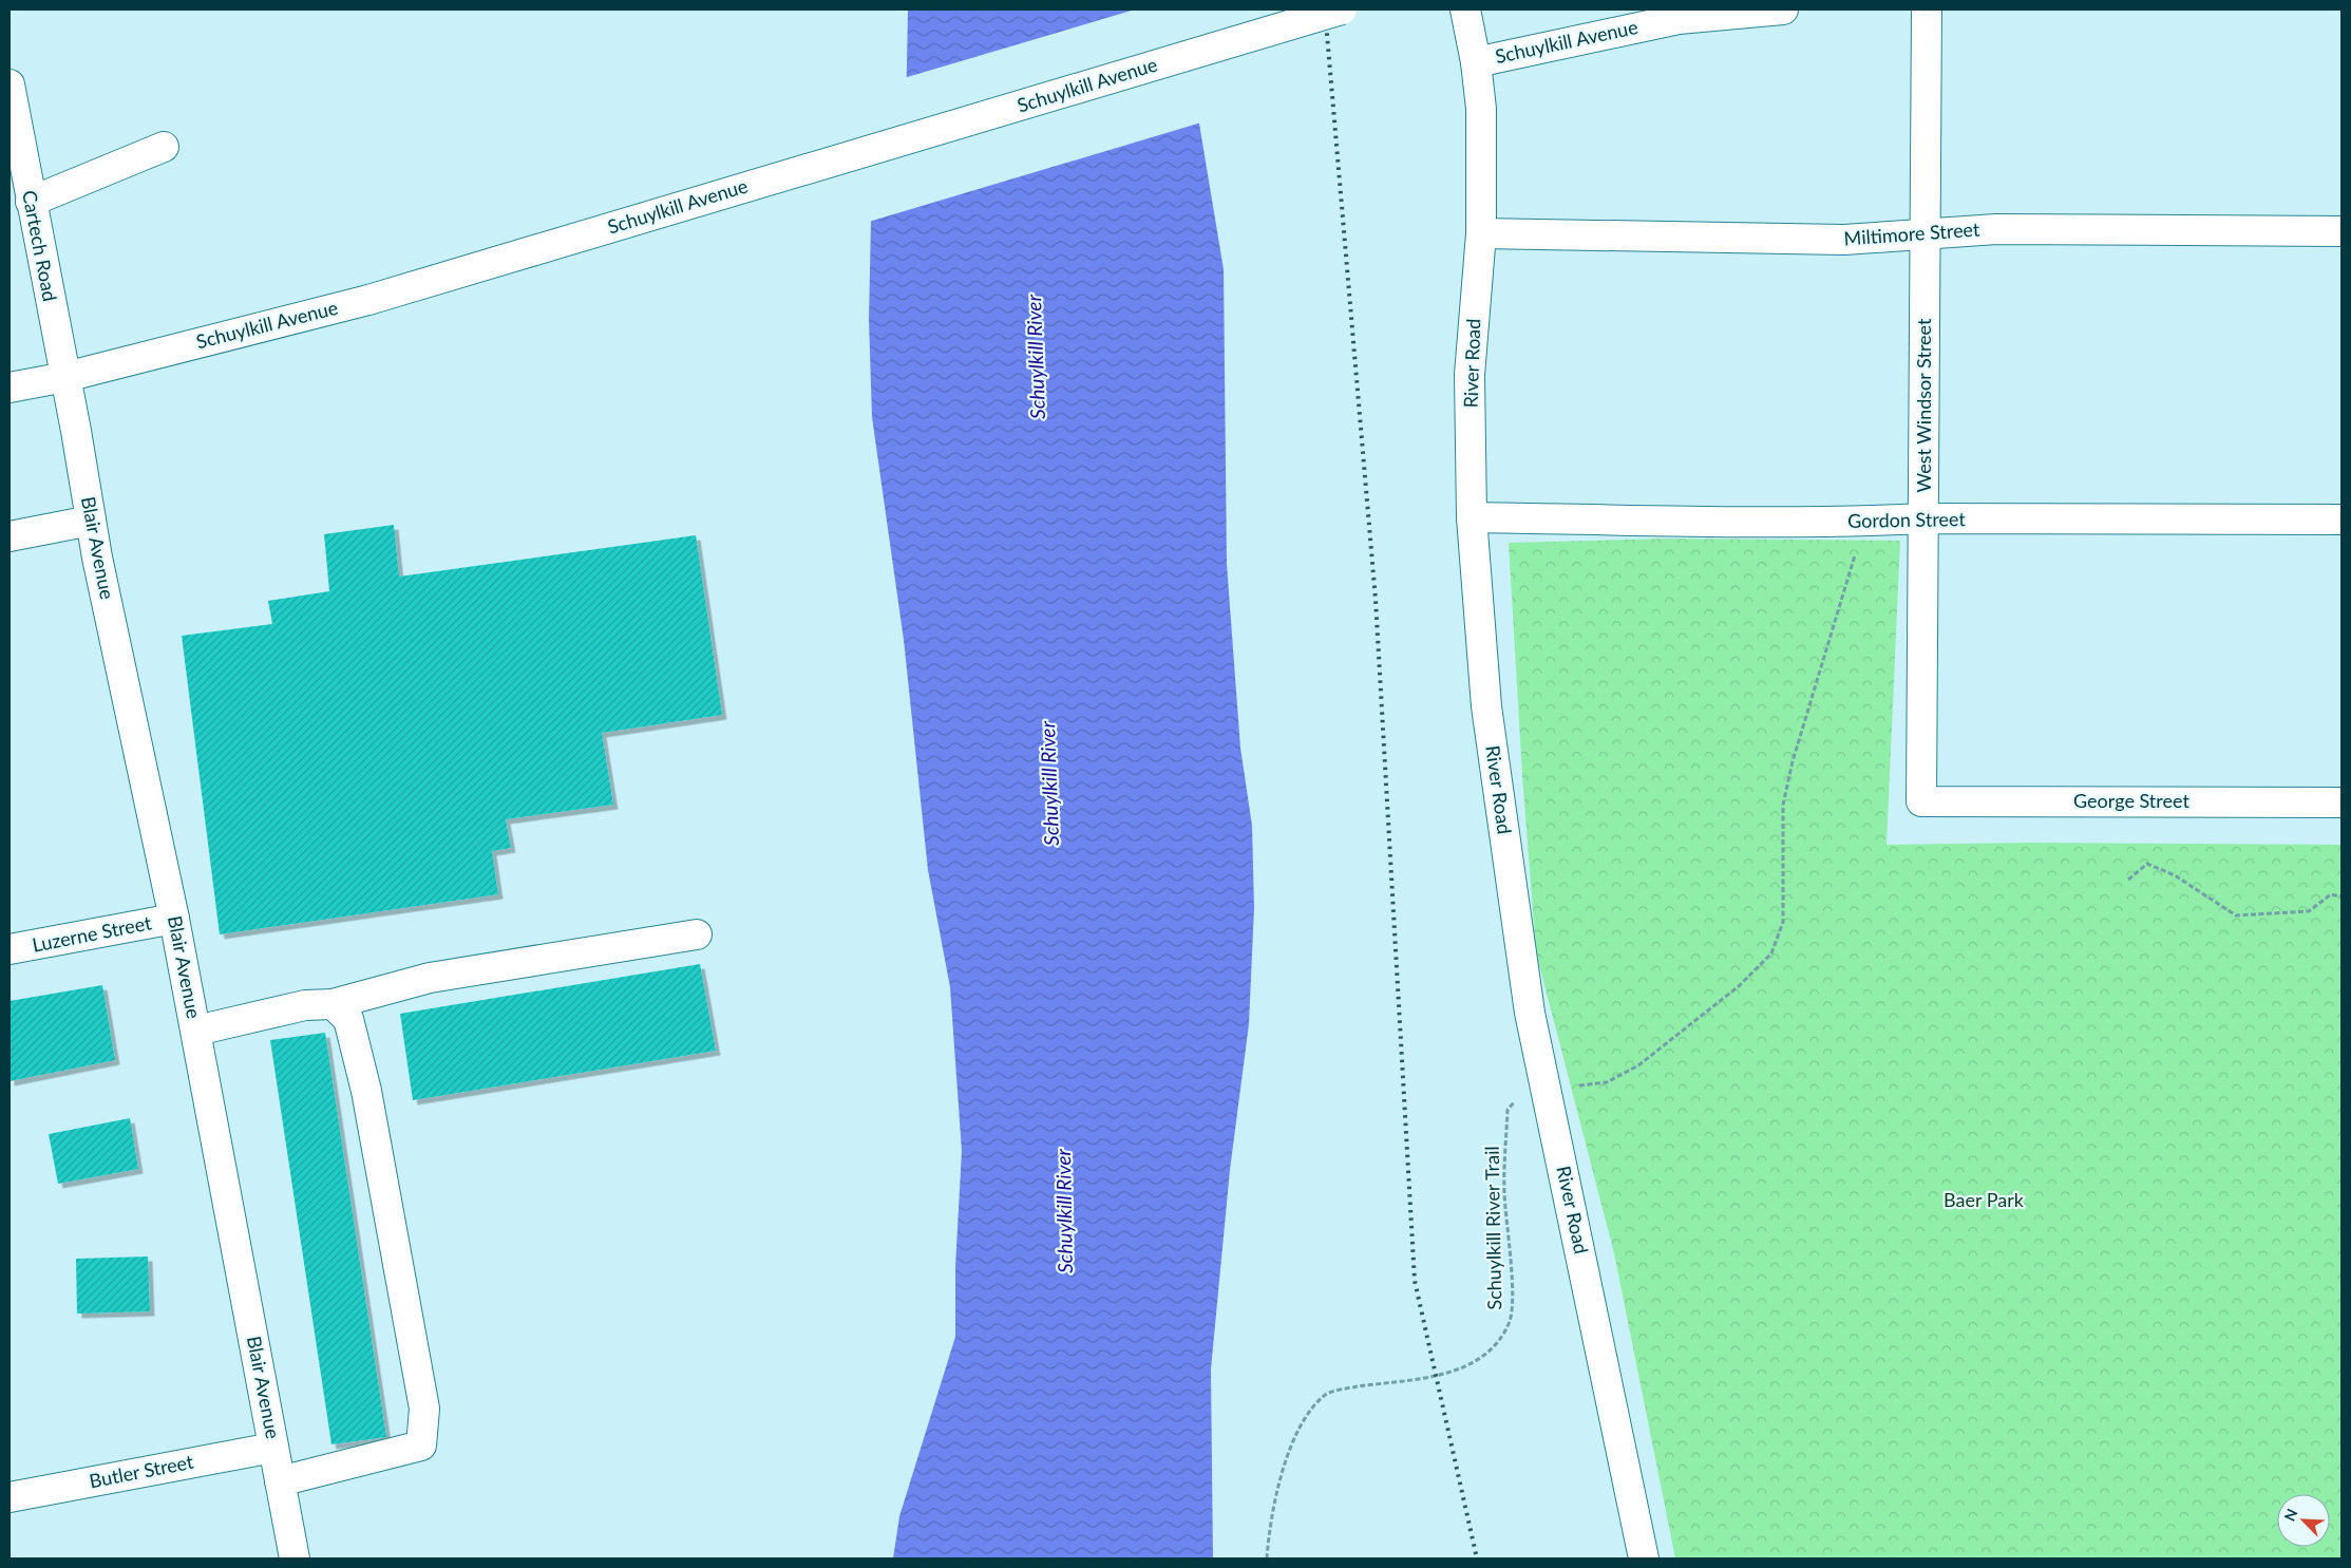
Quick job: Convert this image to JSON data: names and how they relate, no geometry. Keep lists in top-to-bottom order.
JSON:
{
  "streets": {
    "street": [
      "Schuylkill Avenue",
      "Miltimore Street",
      "Cartech Road",
      "River Road",
      "West Windsor Street",
      "Gordon Street",
      "Blair Avenue",
      "George Street",
      "Luzerne Street",
      "Butler Street"
    ],
    "path": ["Schuylkill River Trail"]
  },
  "crossings": [
    ["Schuylkill Avenue", "Cartech Road"],
    ["Schuylkill Avenue", "River Road"],
    ["Schuylkill Avenue", "Blair Avenue"],
    ["Miltimore Street", "River Road"],
    ["Miltimore Street", "West Windsor Street"],
    ["Cartech Road", "Blair Avenue"],
    ["River Road", "Gordon Street"],
    ["River Road", "Schuylkill River Trail"],
    ["West Windsor Street", "Gordon Street"],
    ["West Windsor Street", "George Street"],
    ["Gordon Street", "Schuylkill River Trail"],
    ["Blair Avenue", "Luzerne Street"],
    ["Blair Avenue", "Butler Street"]
  ],
  "water": ["Schuylkill River"],
  "parks": ["Baer Park"],
  "north": "top left"
}
